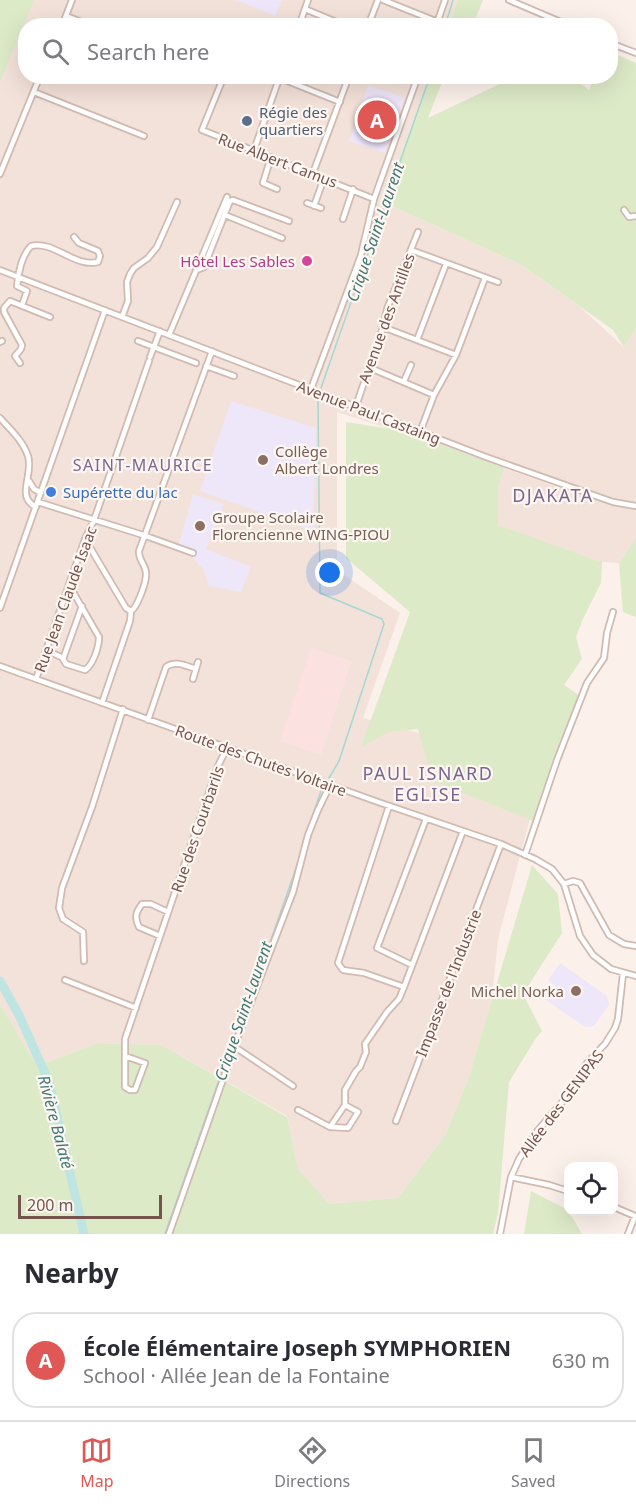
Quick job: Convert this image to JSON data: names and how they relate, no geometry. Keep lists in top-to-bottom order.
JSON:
{
  "streets": {
    "street": [
      "Rue Albert Camus",
      "Avenue des Antilles",
      "Avenue Paul Castaing",
      "Rue Jean Claude Isaac",
      "Route des Chutes Voltaire",
      "Rue des Courbarils",
      "Impasse de l'Industrie",
      "Allée des GENIPAS"
    ]
  },
  "crossings": [
    ["Avenue des Antilles", "Avenue Paul Castaing"],
    ["Avenue Paul Castaing", "Rue Jean Claude Isaac"],
    ["Rue Jean Claude Isaac", "Route des Chutes Voltaire"],
    ["Route des Chutes Voltaire", "Rue des Courbarils"],
    ["Route des Chutes Voltaire", "Impasse de l'Industrie"]
  ],
  "districts": ["SAINT-MAURICE", "DJAKATA", "PAUL ISNARD EGLISE"],
  "water": ["Crique Saint-Laurent", "Rivière Balaté"],
  "places": [
    "Régie des quartiers",
    "Hôtel Les Sables",
    "Collège Albert Londres",
    "Supérette du lac",
    "Groupe Scolaire Florencienne WING-PIOU",
    "Michel Norka"
  ],
  "scale_bar": "200 m",
  "page": {
    "search": "Search here",
    "pins": "A",
    "scale": "200 m",
    "heading": "Nearby",
    "list": [
      {
        "mark": "A",
        "name": "École Élémentaire Joseph SYMPHORIEN",
        "note": "School · Allée Jean de la Fontaine",
        "value": "630 m"
      }
    ],
    "nav": ["Map", "Directions", "Saved"]
  }
}
